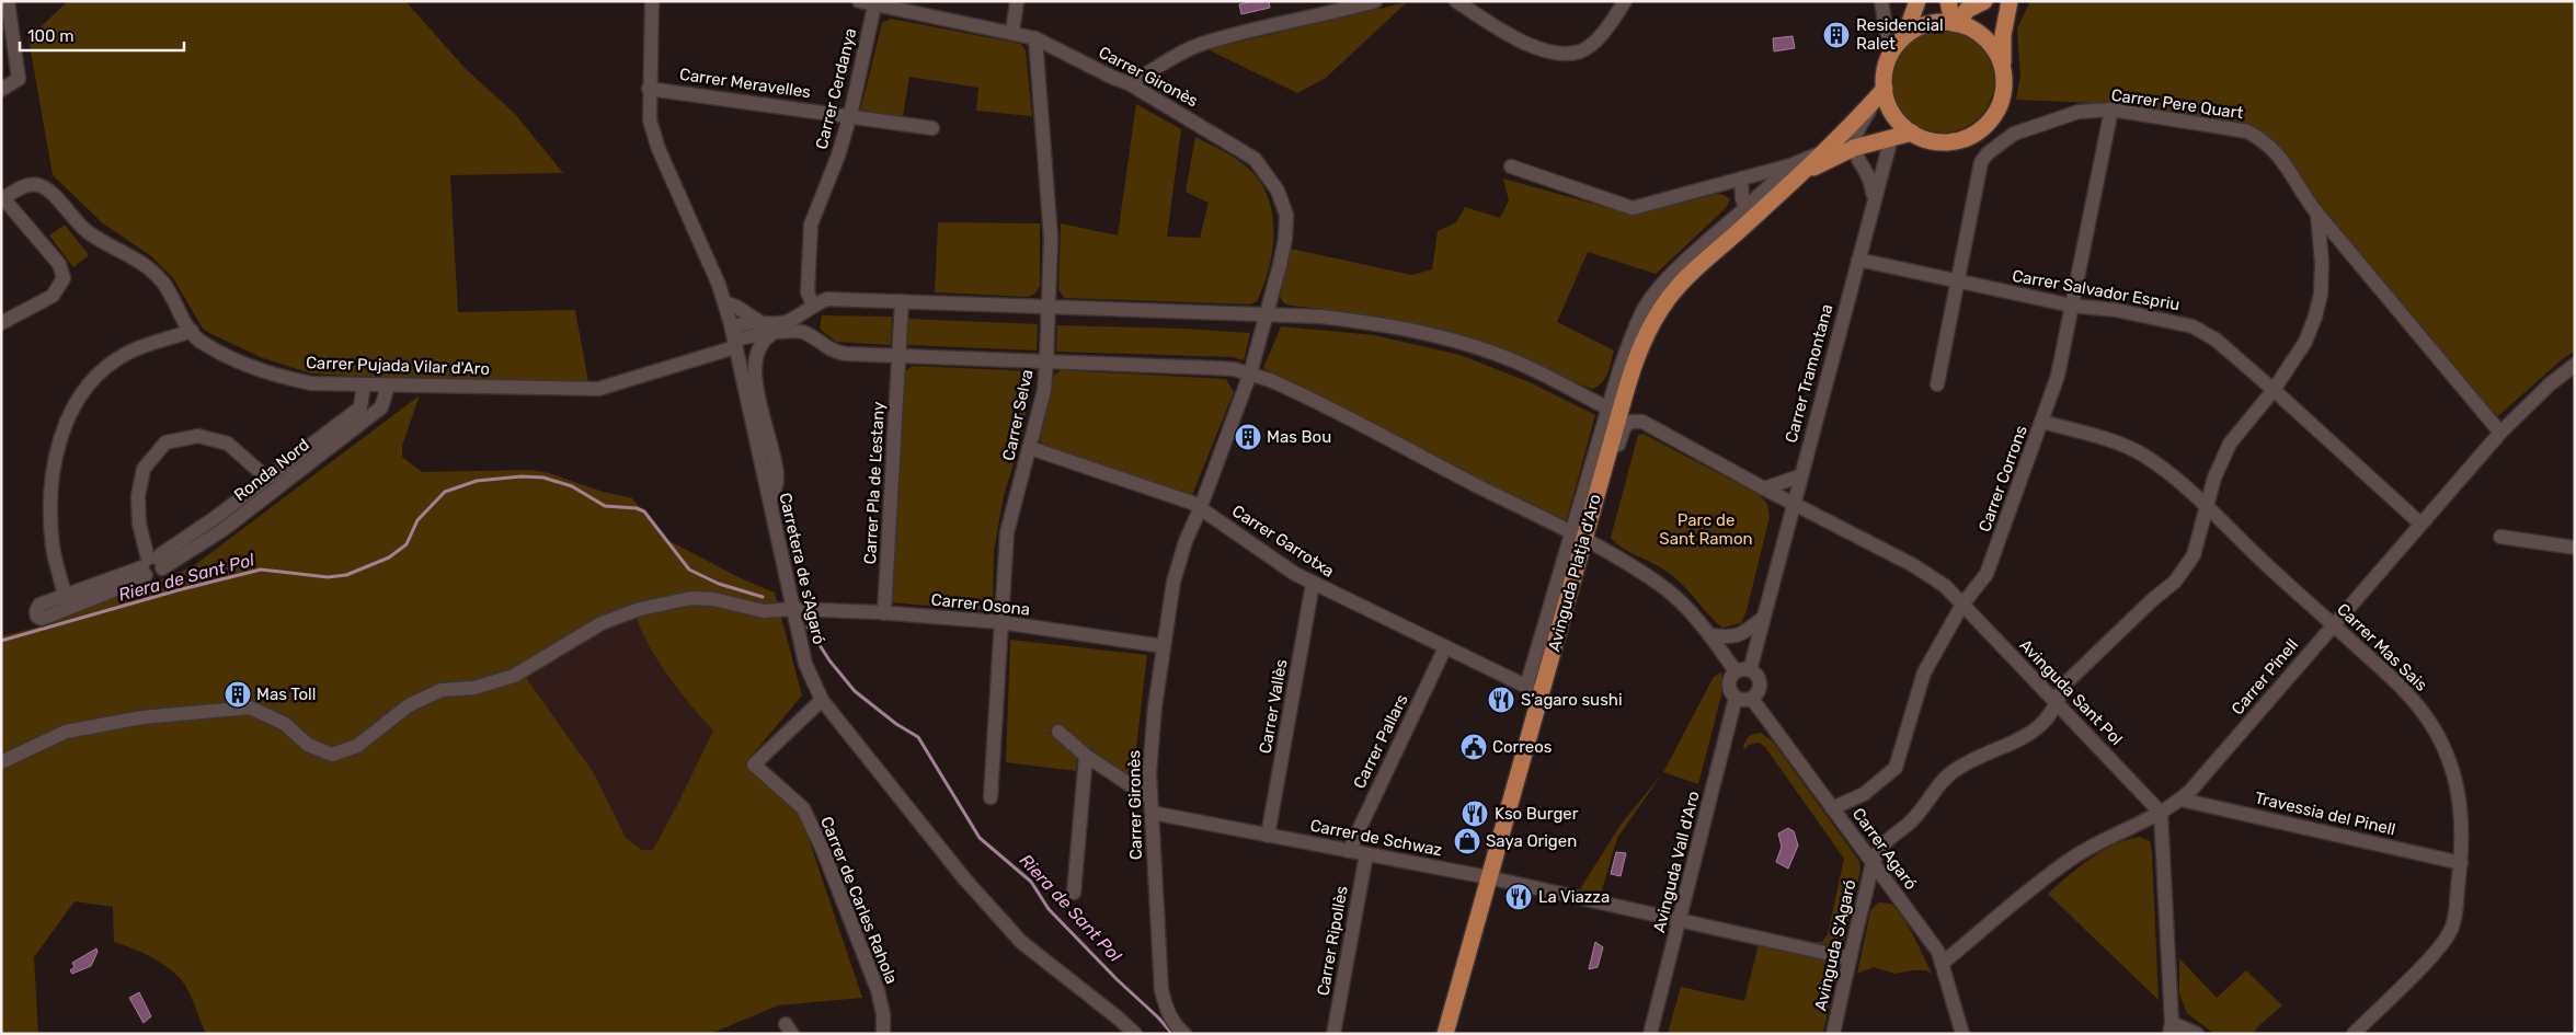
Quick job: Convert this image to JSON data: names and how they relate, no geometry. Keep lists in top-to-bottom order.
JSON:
{
  "streets": {
    "main road": ["Avinguda Platja d'Aro"],
    "street": [
      "Carrer Gironès",
      "Carrer Meravelles",
      "Carrer Cerdanya",
      "Carrer Pere Quart",
      "Carrer Salvador Espriu",
      "Carrer Pujada Vilar d'Aro",
      "Carrer Tramontana",
      "Carrer Selva",
      "Ronda Nord",
      "Carrer Corrons",
      "Carrer Pla de Ľestany",
      "Carrer Garrotxa",
      "Carretera de s'Agaró",
      "Carrer Osona",
      "Carrer Mas Sais",
      "Carrer Pinell",
      "Avinguda Sant Pol",
      "Carrer Vallès",
      "Carrer Pallars",
      "Travessia del Pinell",
      "Carrer de Schwaz",
      "Carrer Agaró",
      "Avinguda Vall d'Aro",
      "Carrer de Carles Rahola",
      "Carrer Ripollès",
      "Avinguda S'Agaró"
    ]
  },
  "crossings": [
    ["Carrer Gironès", "Carrer Cerdanya"],
    ["Carrer Gironès", "Carrer Selva"],
    ["Carrer Gironès", "Carrer Garrotxa"],
    ["Carrer Gironès", "Carrer Osona"],
    ["Carrer Gironès", "Carrer de Schwaz"],
    ["Carrer Meravelles", "Carrer Cerdanya"],
    ["Carrer Meravelles", "Carretera de s'Agaró"],
    ["Carrer Pere Quart", "Carrer Salvador Espriu"],
    ["Carrer Pere Quart", "Carrer Corrons"],
    ["Carrer Pere Quart", "Carrer Pinell"],
    ["Carrer Pere Quart", "Avinguda S'Agaró"],
    ["Carrer Salvador Espriu", "Carrer Tramontana"],
    ["Carrer Salvador Espriu", "Carrer Corrons"],
    ["Carrer Salvador Espriu", "Carrer Pinell"],
    ["Carrer Salvador Espriu", "Avinguda S'Agaró"],
    ["Carrer Pujada Vilar d'Aro", "Ronda Nord"],
    ["Carrer Pujada Vilar d'Aro", "Carretera de s'Agaró"],
    ["Carrer Tramontana", "Avinguda Sant Pol"],
    ["Carrer Tramontana", "Carrer Agaró"],
    ["Carrer Tramontana", "Avinguda Vall d'Aro"],
    ["Carrer Selva", "Carrer Garrotxa"],
    ["Carrer Selva", "Carrer Osona"],
    ["Carrer Corrons", "Carrer Mas Sais"],
    ["Carrer Corrons", "Avinguda Sant Pol"],
    ["Carrer Corrons", "Carrer Agaró"],
    ["Carrer Pla de Ľestany", "Carrer Osona"],
    ["Carrer Garrotxa", "Avinguda Platja d'Aro"],
    ["Carrer Garrotxa", "Carrer Vallès"],
    ["Carrer Garrotxa", "Carrer Pallars"],
    ["Carretera de s'Agaró", "Carrer Osona"],
    ["Carretera de s'Agaró", "Carrer de Carles Rahola"],
    ["Avinguda Platja d'Aro", "Avinguda Sant Pol"],
    ["Avinguda Platja d'Aro", "Carrer de Schwaz"],
    ["Carrer Mas Sais", "Carrer Pinell"],
    ["Carrer Mas Sais", "Travessia del Pinell"],
    ["Carrer Mas Sais", "Avinguda S'Agaró"],
    ["Carrer Pinell", "Avinguda Sant Pol"],
    ["Carrer Pinell", "Travessia del Pinell"],
    ["Carrer Pinell", "Carrer Agaró"],
    ["Avinguda Sant Pol", "Avinguda S'Agaró"],
    ["Carrer Vallès", "Carrer de Schwaz"],
    ["Carrer Pallars", "Carrer de Schwaz"],
    ["Carrer de Schwaz", "Avinguda Vall d'Aro"],
    ["Carrer de Schwaz", "Carrer Ripollès"],
    ["Carrer de Schwaz", "Avinguda S'Agaró"],
    ["Carrer Agaró", "Avinguda Vall d'Aro"],
    ["Carrer Agaró", "Avinguda S'Agaró"]
  ],
  "water": ["Riera de Sant Pol"],
  "parks": ["Parc de Sant Ramon"],
  "places": {
    "building": ["Residencial Ralet", "Mas Bou", "Mas Toll"],
    "restaurant": ["S’agaro sushi", "Kso Burger", "La Viazza"],
    "public building": ["Correos"],
    "shop": ["Saya Origen"]
  },
  "scale_bar": "100 m"
}
